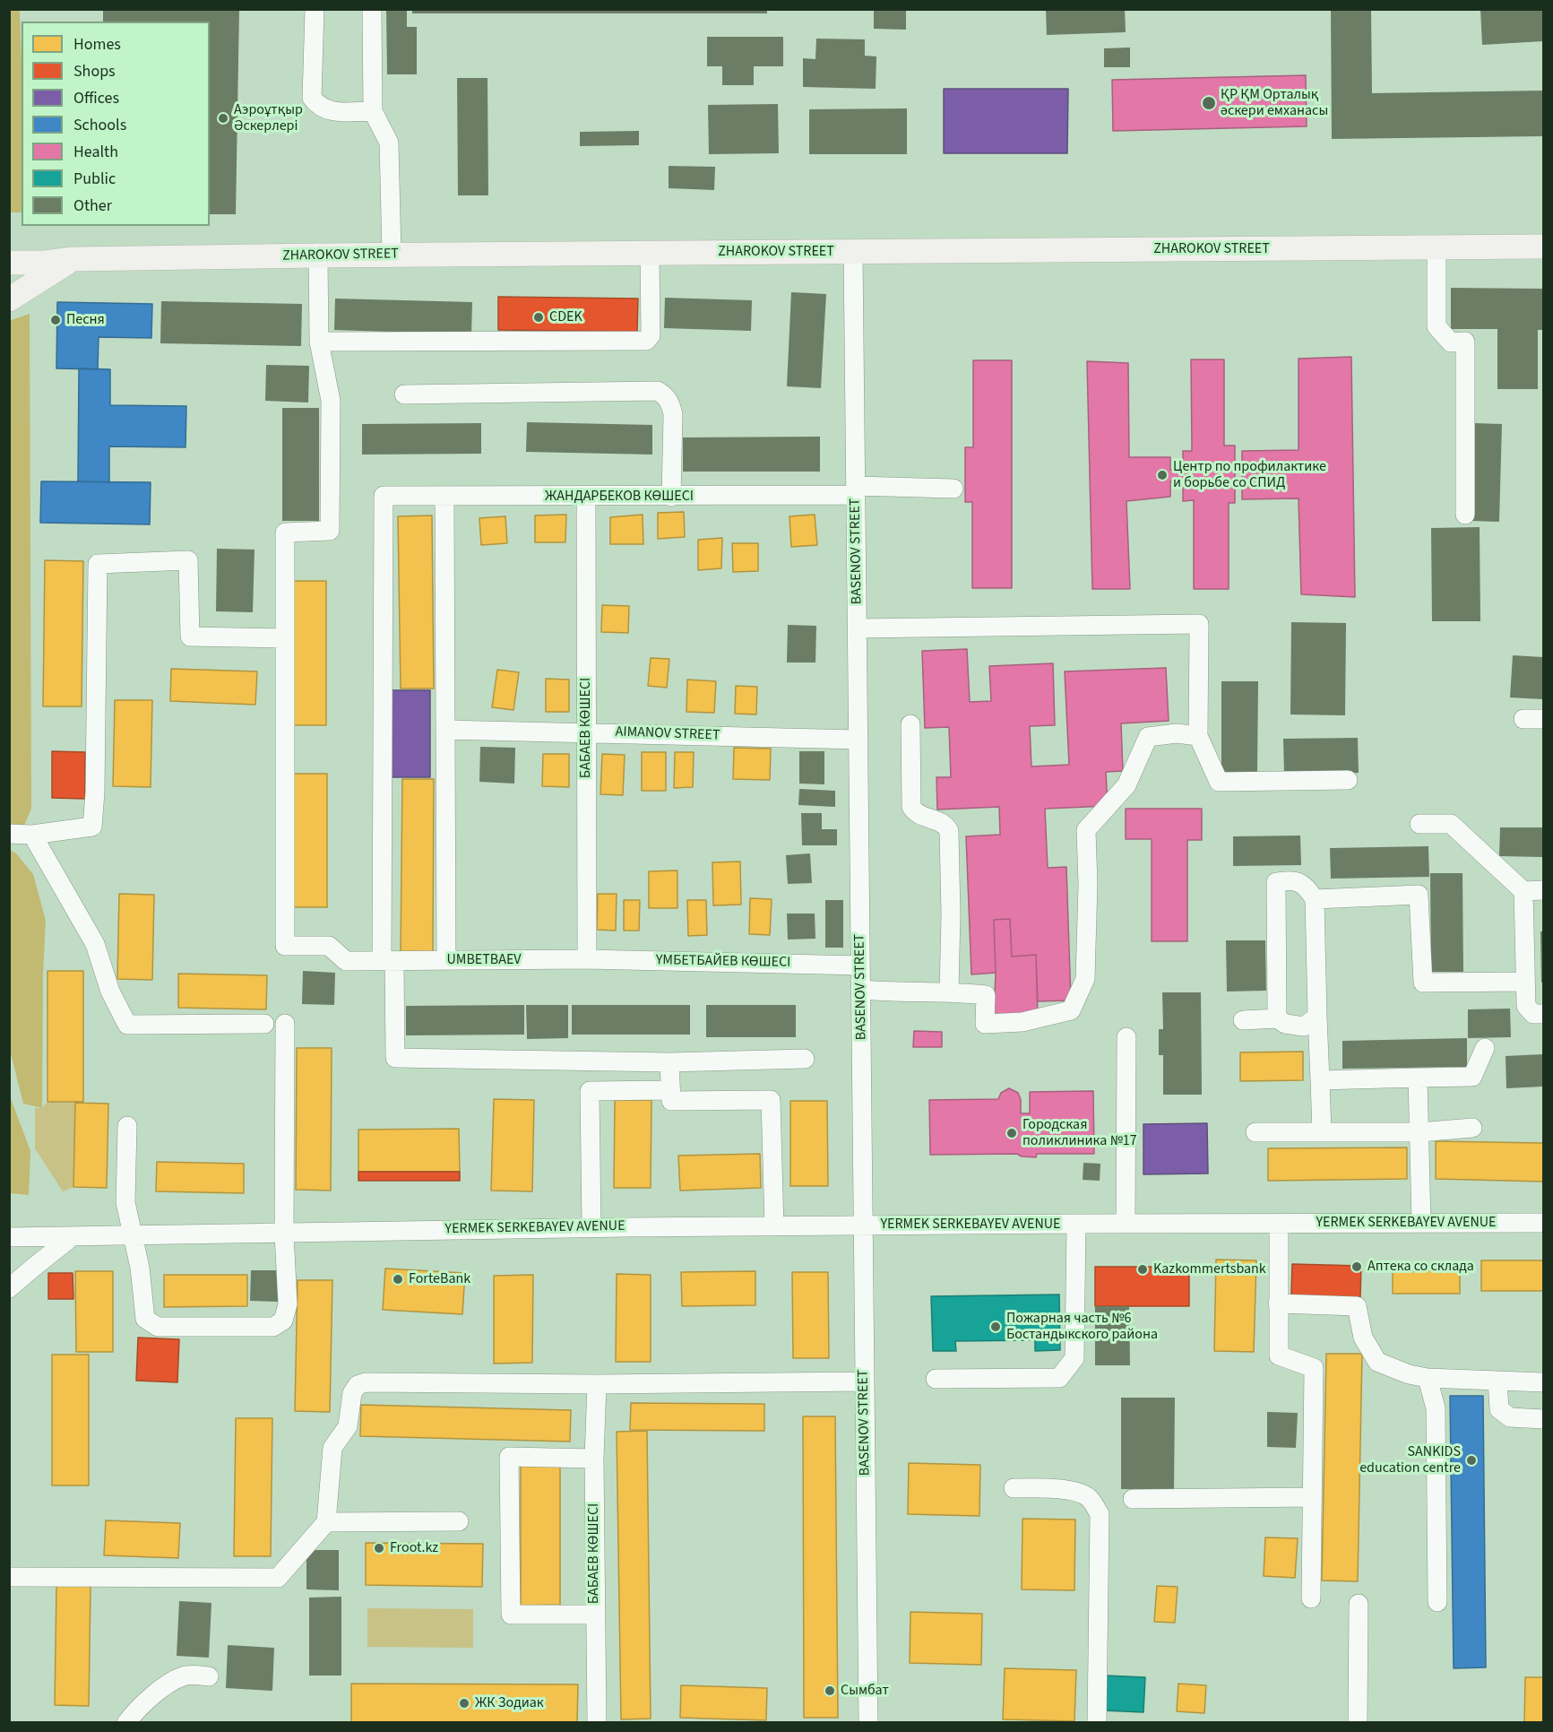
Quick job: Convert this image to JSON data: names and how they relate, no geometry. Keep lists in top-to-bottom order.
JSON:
{
  "streets": {
    "main road": ["ZHAROKOV STREET"],
    "street": [
      "ЖАНДАРБЕКОВ КӨШЕСІ",
      "BASENOV STREET",
      "БАБАЕВ КӨШЕСІ",
      "AIMANOV STREET",
      "UMBETBAEV",
      "ҮМБЕТБАЙЕВ КӨШЕСІ",
      "YERMEK SERKEBAYEV AVENUE"
    ]
  },
  "crossings": [
    ["ZHAROKOV STREET", "BASENOV STREET"],
    ["ЖАНДАРБЕКОВ КӨШЕСІ", "BASENOV STREET"],
    ["ЖАНДАРБЕКОВ КӨШЕСІ", "БАБАЕВ КӨШЕСІ"],
    ["ЖАНДАРБЕКОВ КӨШЕСІ", "UMBETBAEV"],
    ["BASENOV STREET", "AIMANOV STREET"],
    ["BASENOV STREET", "ҮМБЕТБАЙЕВ КӨШЕСІ"],
    ["BASENOV STREET", "YERMEK SERKEBAYEV AVENUE"],
    ["БАБАЕВ КӨШЕСІ", "AIMANOV STREET"],
    ["БАБАЕВ КӨШЕСІ", "UMBETBAEV"],
    ["БАБАЕВ КӨШЕСІ", "ҮМБЕТБАЙЕВ КӨШЕСІ"],
    ["UMBETBAEV", "ҮМБЕТБАЙЕВ КӨШЕСІ"]
  ],
  "places": [
    "ҚР ҚМ Орталық әскери емханасы",
    "Аэроұтқыр Әскерлері",
    "CDEK",
    "Песня",
    "Центр по профилактике и борьбе со СПИД",
    "Городская поликлиника №17",
    "Аптека со склада",
    "Kazkommertsbank",
    "ForteBank",
    "Пожарная часть №6 Бостандыкского района",
    "SANKIDS education centre",
    "Froot.kz",
    "Сымбат",
    "ЖК Зодиак"
  ],
  "legend": [
    "Homes",
    "Shops",
    "Offices",
    "Schools",
    "Health",
    "Public",
    "Other"
  ]
}
